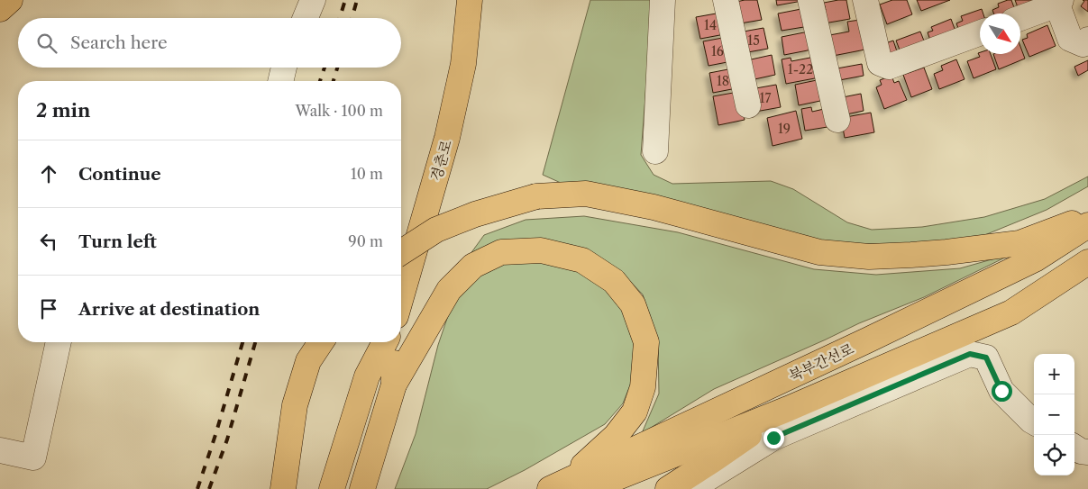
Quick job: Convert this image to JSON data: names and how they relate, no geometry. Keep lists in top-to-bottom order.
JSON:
{
  "streets": {
    "main road": ["경춘로", "북부간선로"]
  },
  "house_numbers": [
    "14",
    "15",
    "16",
    "1-22",
    "18",
    "17",
    "19"
  ],
  "north": "bottom right",
  "page": {
    "search": "Search here",
    "heading": ["2 min", "Walk · 100 m"],
    "list": [
      ["Continue", "10 m"],
      ["Turn left", "90 m"],
      "Arrive at destination"
    ],
    "map_buttons": ["+", "−"]
  }
}
